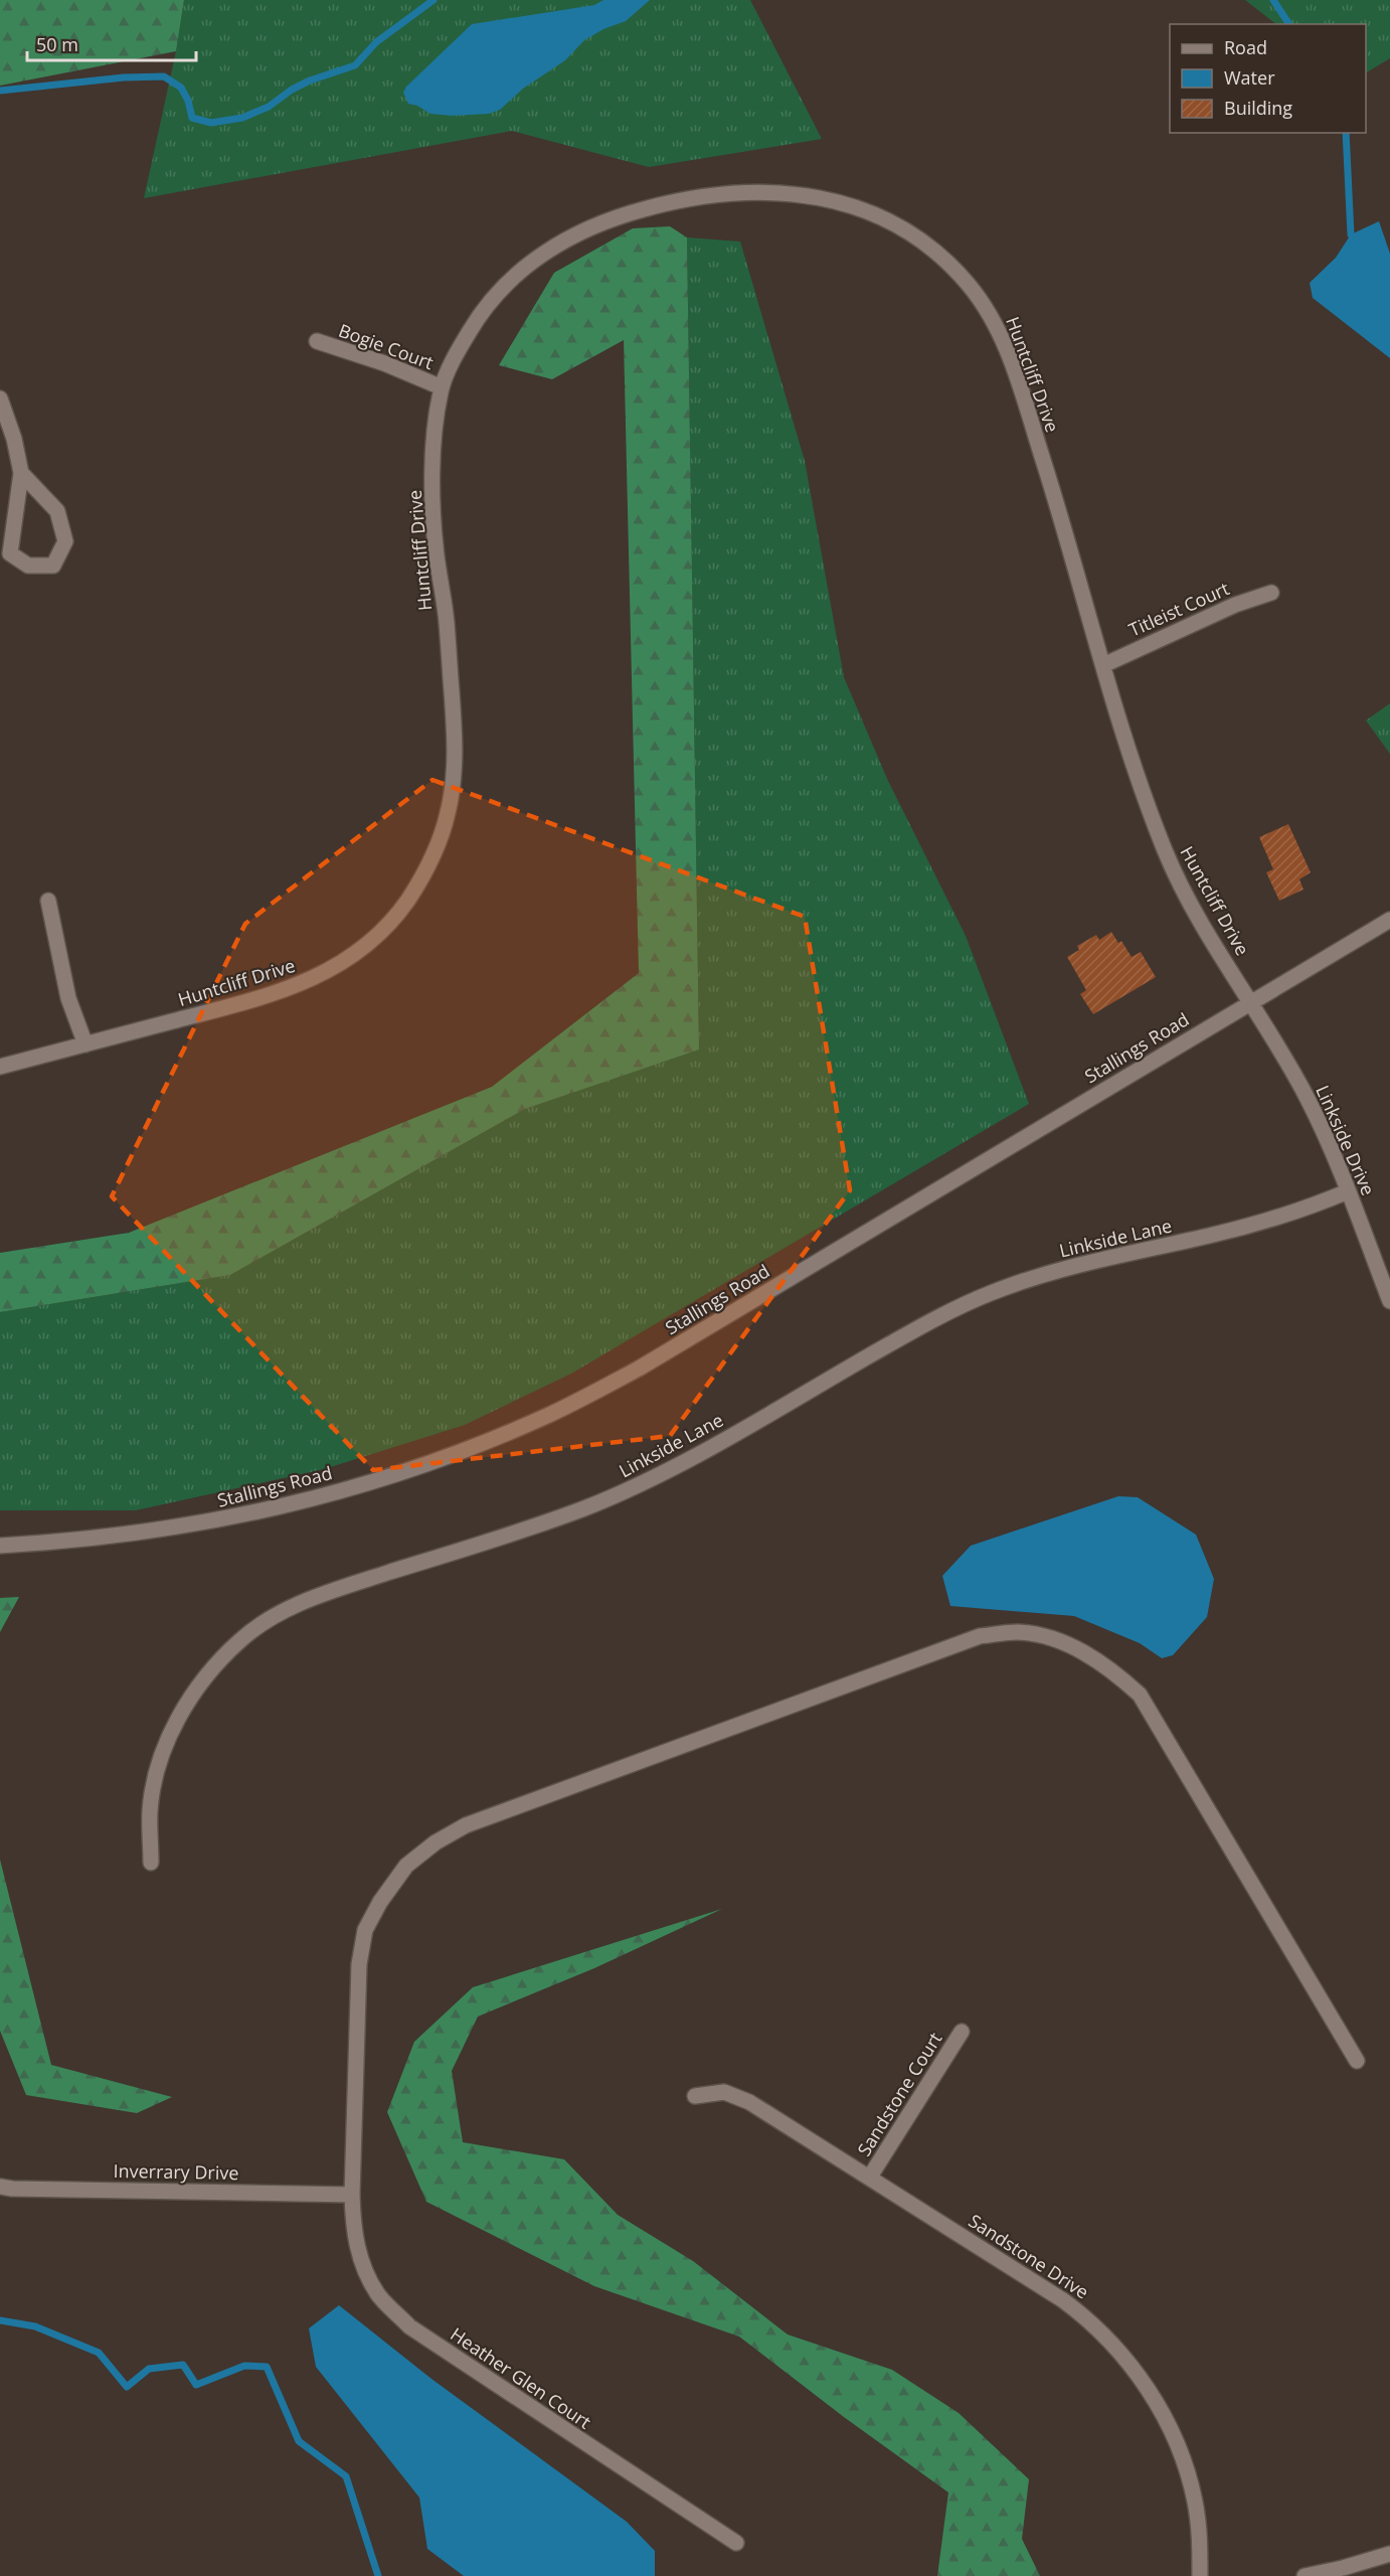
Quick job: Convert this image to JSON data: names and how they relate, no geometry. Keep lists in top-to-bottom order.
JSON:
{
  "streets": {
    "street": [
      "Bogie Court",
      "Huntcliff Drive",
      "Titleist Court",
      "Stallings Road",
      "Linkside Drive",
      "Linkside Lane",
      "Sandstone Court",
      "Inverrary Drive",
      "Sandstone Drive",
      "Heather Glen Court"
    ]
  },
  "crossings": [
    ["Bogie Court", "Huntcliff Drive"],
    ["Huntcliff Drive", "Titleist Court"],
    ["Huntcliff Drive", "Stallings Road"],
    ["Huntcliff Drive", "Linkside Drive"],
    ["Stallings Road", "Linkside Drive"],
    ["Linkside Drive", "Linkside Lane"],
    ["Sandstone Court", "Sandstone Drive"],
    ["Inverrary Drive", "Heather Glen Court"]
  ],
  "legend": ["Road", "Water", "Building"],
  "scale_bar": "50 m"
}
